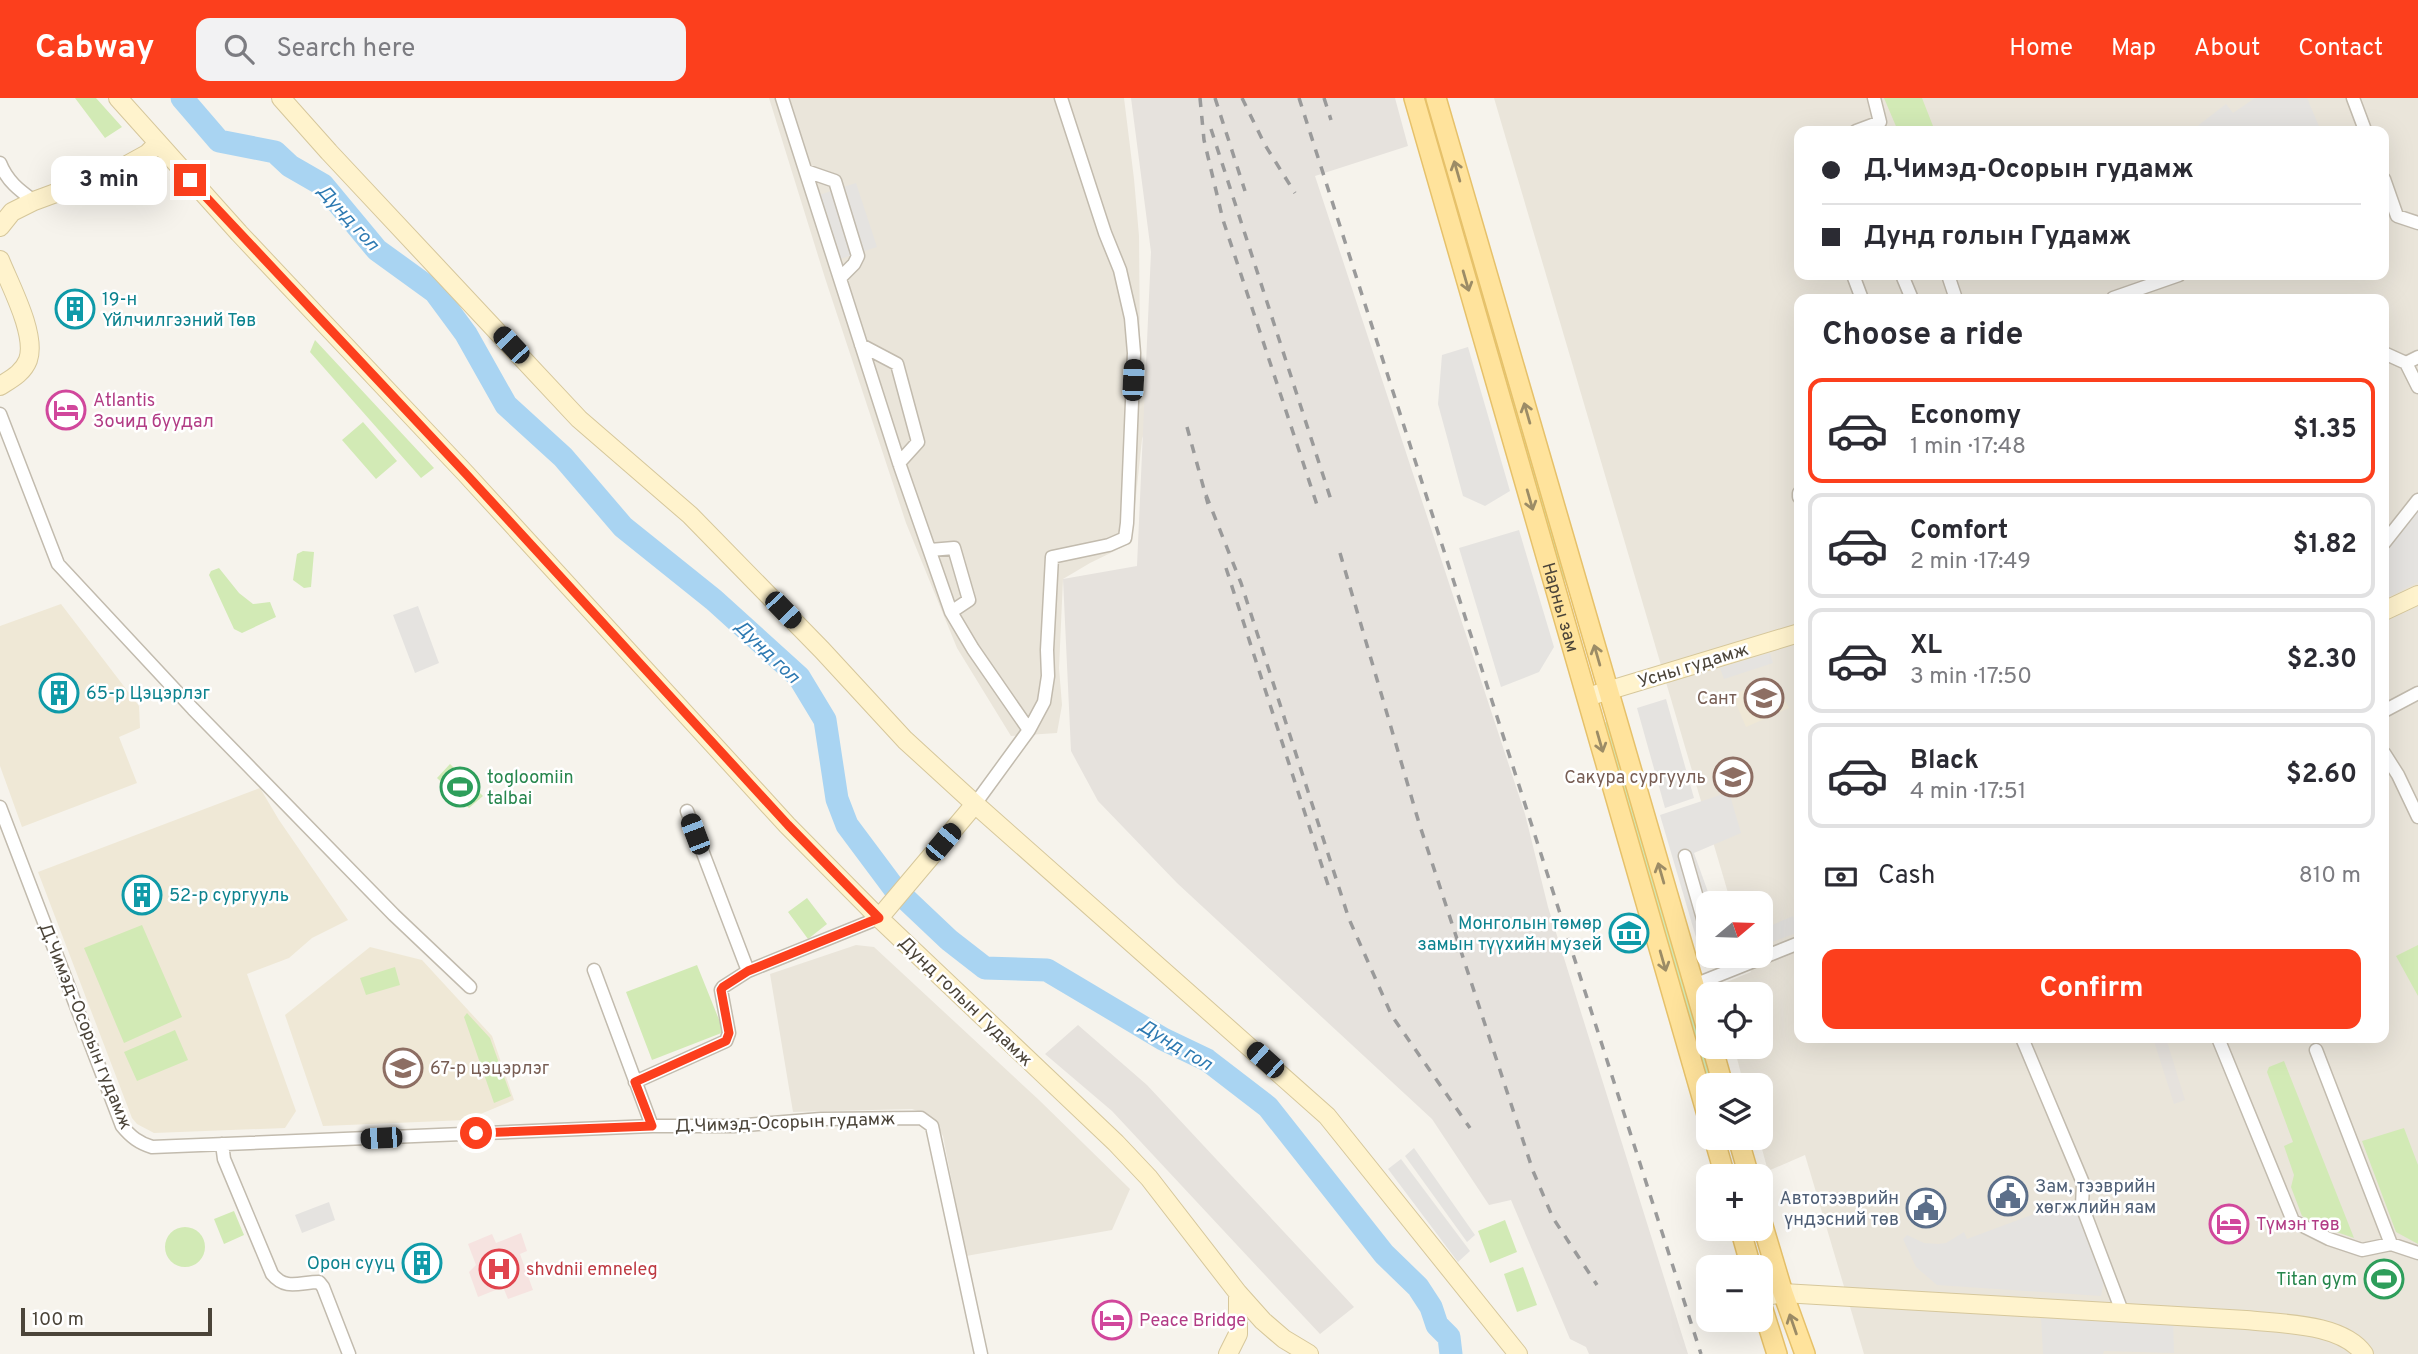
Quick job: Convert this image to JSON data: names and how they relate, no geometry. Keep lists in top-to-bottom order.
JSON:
{
  "streets": {
    "main road": ["Нарны зам"],
    "street": ["Усны гудамж", "Дунд голын Гудамж", "Д.Чимэд-Осорын гудамж"]
  },
  "crossings": [
    ["Нарны зам", "Усны гудамж"]
  ],
  "water": ["Дунд гол"],
  "places": {
    "building": [
      "19-н Үйлчилгээний Төв",
      "65-р Цэцэрлэг",
      "52-р сургууль",
      "Орон сууц"
    ],
    "hotel": ["Atlantis Зочид буудал", "Түмэн төв", "Peace Bridge"],
    "school or university": ["Сант", "Сакура сургууль", "67-р цэцэрлэг"],
    "sports": ["togloomiin talbai", "Titan gym"],
    "museum": ["Монголын төмөр замын түүхийн музей"],
    "public building": ["Зам, тээврийн хөгжлийн яам", "Автотээврийн үндэсний төв"],
    "hospital": ["shvdnii emneleg"]
  },
  "scale_bar": "100 m",
  "north": "right",
  "page": {
    "header": "Cabway",
    "search": "Search here",
    "nav": [
      "Home",
      "Map",
      "About",
      "Contact"
    ],
    "banner": ["Д.Чимэд-Осорын гудамж", "Дунд голын Гудамж"],
    "bubble": "3 min",
    "heading": "Choose a ride",
    "list": [
      {
        "name": "Economy",
        "note": "1 min · 17:48",
        "value": "$1.35"
      },
      {
        "name": "Comfort",
        "note": "2 min · 17:49",
        "value": "$1.82"
      },
      {
        "name": "XL",
        "note": "3 min · 17:50",
        "value": "$2.30"
      },
      {
        "name": "Black",
        "note": "4 min · 17:51",
        "value": "$2.60"
      }
    ],
    "pay": ["Cash", "810 m"],
    "map_buttons": ["+", "−"],
    "buttons": "Confirm",
    "scale": "100 m"
  }
}
